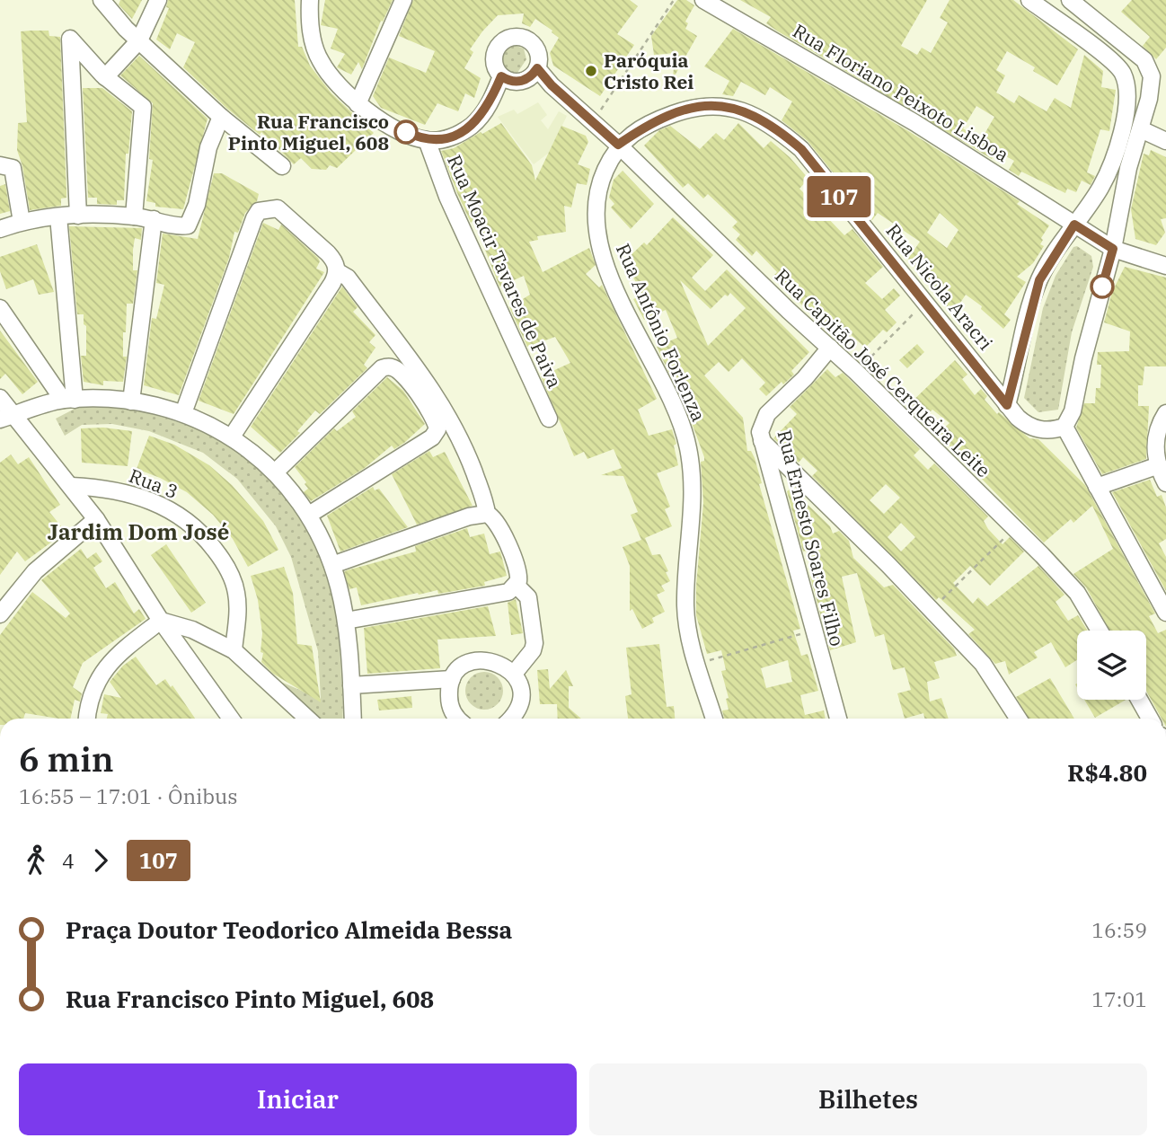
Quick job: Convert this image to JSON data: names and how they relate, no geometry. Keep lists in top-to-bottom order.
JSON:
{
  "streets": {
    "street": [
      "Rua Floriano Peixoto Lisboa",
      "Rua Moacir Tavares de Paiva",
      "Rua Nicola Aracri",
      "Rua Antônio Forlenza",
      "Rua Capitão José Cerqueira Leite",
      "Rua 3",
      "Rua Ernesto Soares Filho"
    ]
  },
  "crossings": [
    ["Rua Nicola Aracri", "Rua Antônio Forlenza"],
    ["Rua Nicola Aracri", "Rua Capitão José Cerqueira Leite"],
    ["Rua Antônio Forlenza", "Rua Capitão José Cerqueira Leite"],
    ["Rua Capitão José Cerqueira Leite", "Rua Ernesto Soares Filho"]
  ],
  "districts": ["Jardim Dom José"],
  "places": ["Paróquia Cristo Rei", "Rua Francisco Pinto Miguel, 608"],
  "lines": ["bus line 107"],
  "page": {
    "on_map": "107",
    "heading": ["6 min", "16:55 – 17:01 · Ônibus", "R$4.80"],
    "legs": ["4", "107"],
    "list": [
      {
        "name": "Praça Doutor Teodorico Almeida Bessa",
        "value": "16:59"
      },
      {
        "name": "Rua Francisco Pinto Miguel, 608",
        "value": "17:01"
      }
    ],
    "buttons": ["Iniciar", "Bilhetes"]
  }
}
